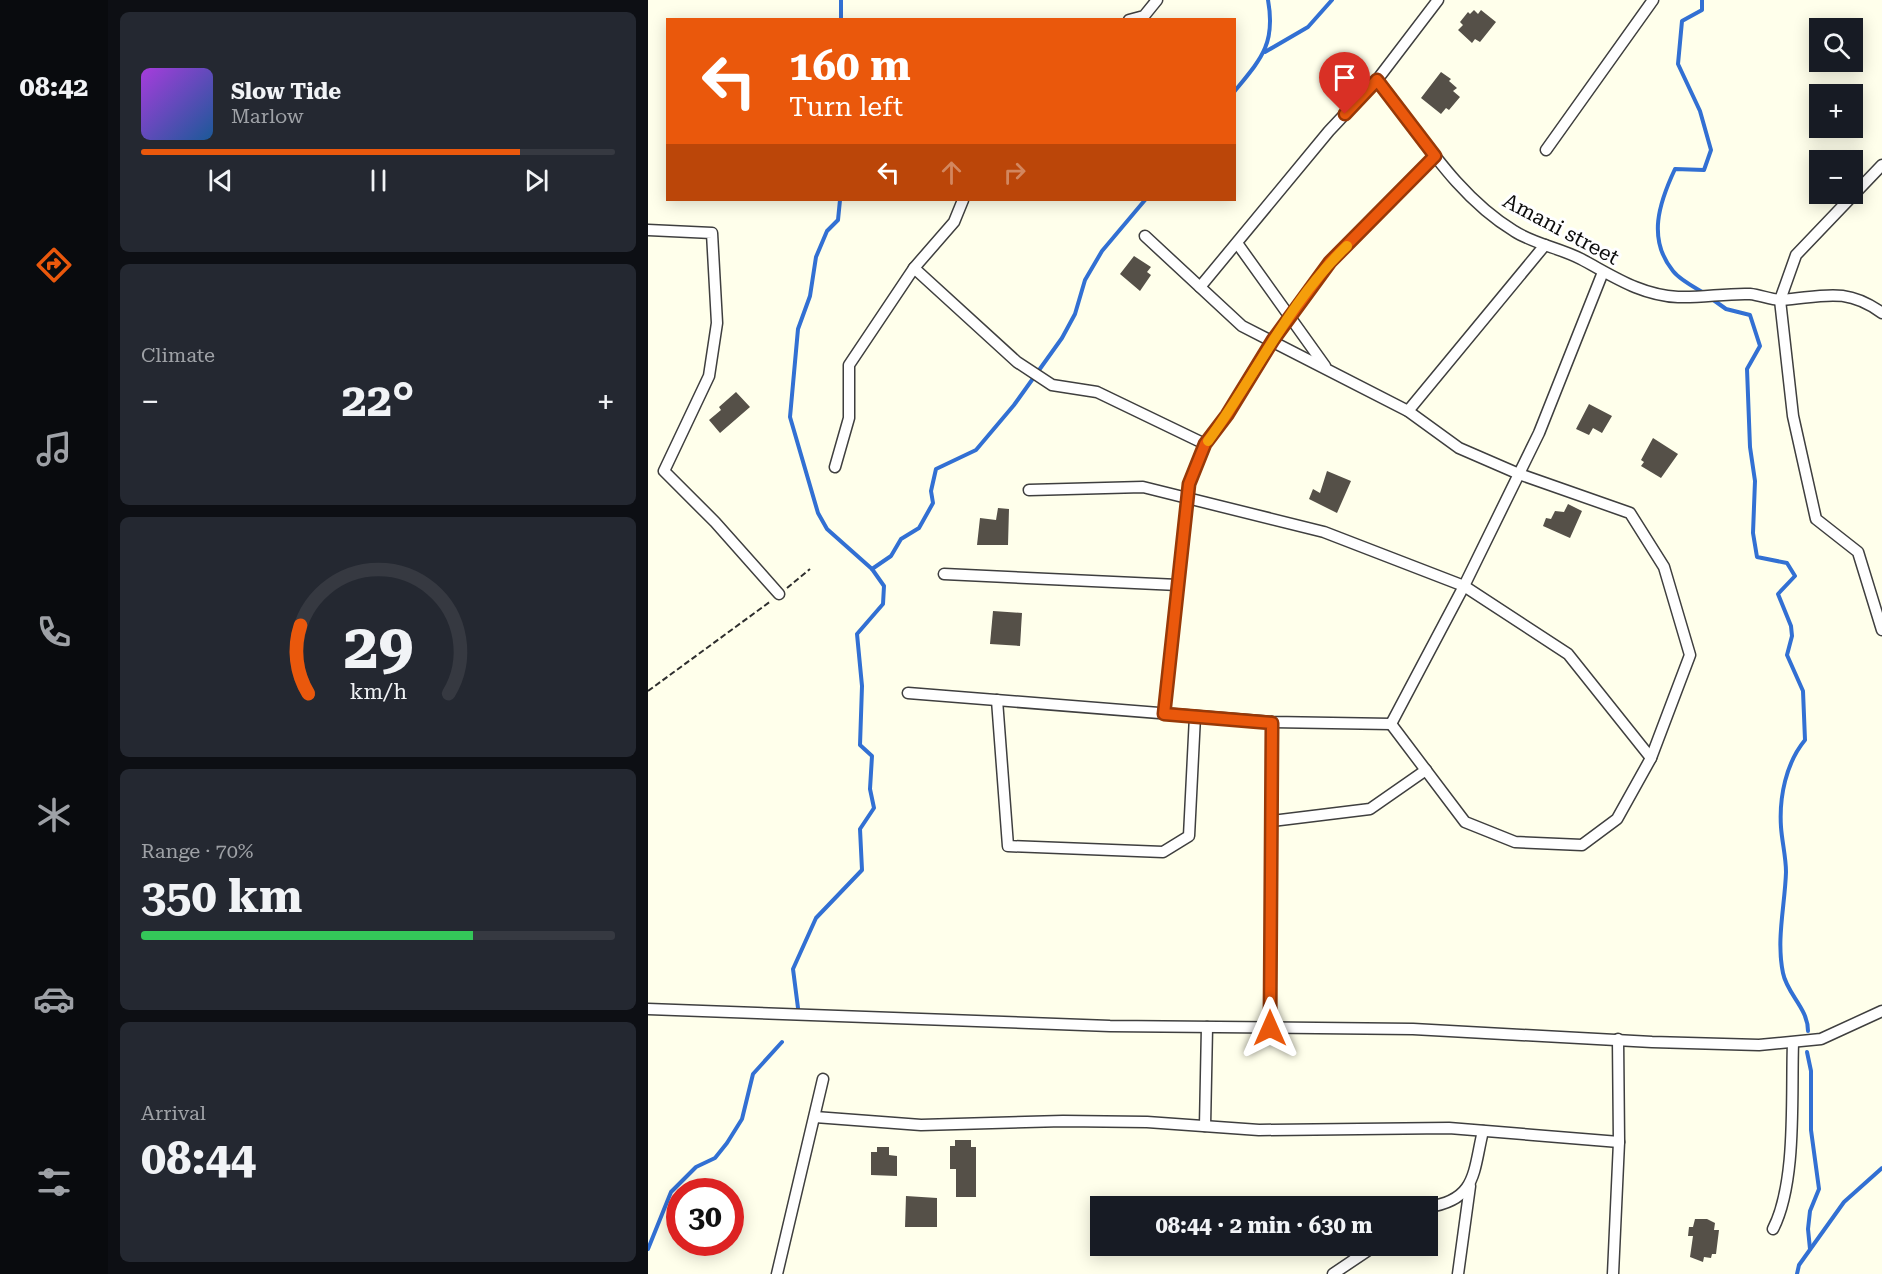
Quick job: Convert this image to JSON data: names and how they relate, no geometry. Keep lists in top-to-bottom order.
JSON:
{
  "streets": {
    "street": ["Amani street"]
  },
  "page": {
    "tabs": "08:42",
    "map_buttons": ["+", "−"],
    "turn": ["160 m", "Turn left"],
    "song": ["Slow Tide", "Marlow"],
    "tile": [
      "Climate",
      ["Range · 70%", "350 km"],
      ["Arrival", "08:44"]
    ],
    "heat": ["−", "22°", "+"],
    "limit": "30",
    "trip": "08:44 · 2 min · 630 m",
    "gauge": ["29", "km/h"]
  }
}
